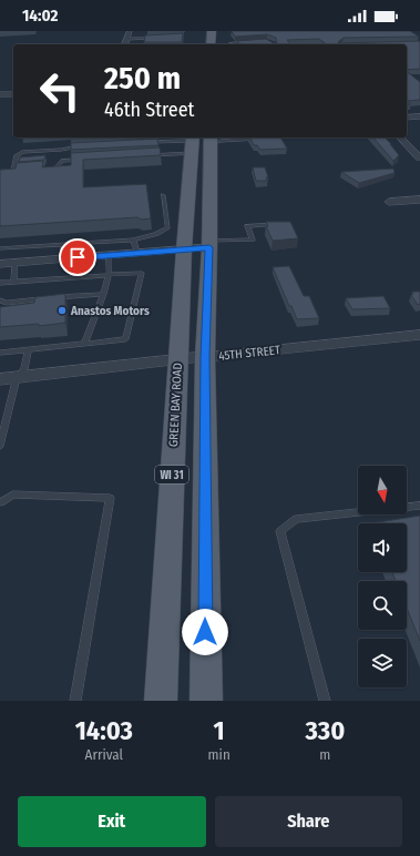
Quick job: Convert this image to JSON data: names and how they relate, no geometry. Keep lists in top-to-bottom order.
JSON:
{
  "streets": {
    "main road": ["GREEN BAY ROAD", "WI 31"],
    "street": ["45TH STREET"]
  },
  "crossings": [
    ["45TH STREET", "GREEN BAY ROAD"],
    ["45TH STREET", "WI 31"]
  ],
  "places": ["Anastos Motors"],
  "north": "bottom",
  "page": {
    "status": "14:02",
    "turn": ["250 m", "46th Street"],
    "eta": [
      "14:03",
      "Arrival",
      "1",
      "min",
      "330",
      "m"
    ],
    "buttons": ["Exit", "Share"]
  }
}
